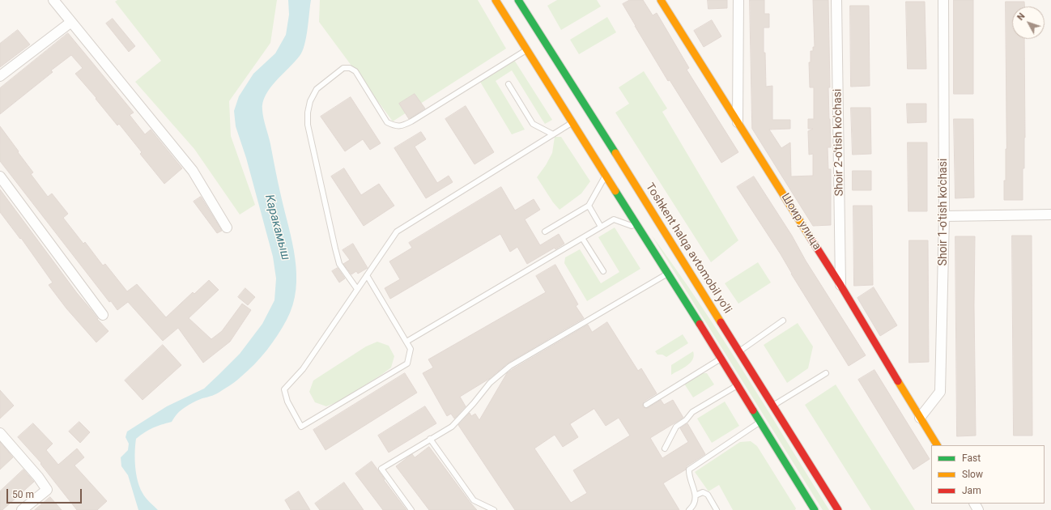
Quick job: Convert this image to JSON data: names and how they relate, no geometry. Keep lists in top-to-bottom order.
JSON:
{
  "streets": {
    "main road": ["Шоир улица", "Toshkent halqa avtomobil yo'li"],
    "street": ["Shoir 2-o'tish ko'chasi", "Shoir 1-o'tish ko'chasi"]
  },
  "crossings": [
    ["Shoir 2-o'tish ko'chasi", "Шоир улица"],
    ["Shoir 1-o'tish ko'chasi", "Шоир улица"]
  ],
  "water": ["Каракамыш"],
  "legend": ["Fast", "Slow", "Jam"],
  "scale_bar": "50 m",
  "north": "top left"
}
